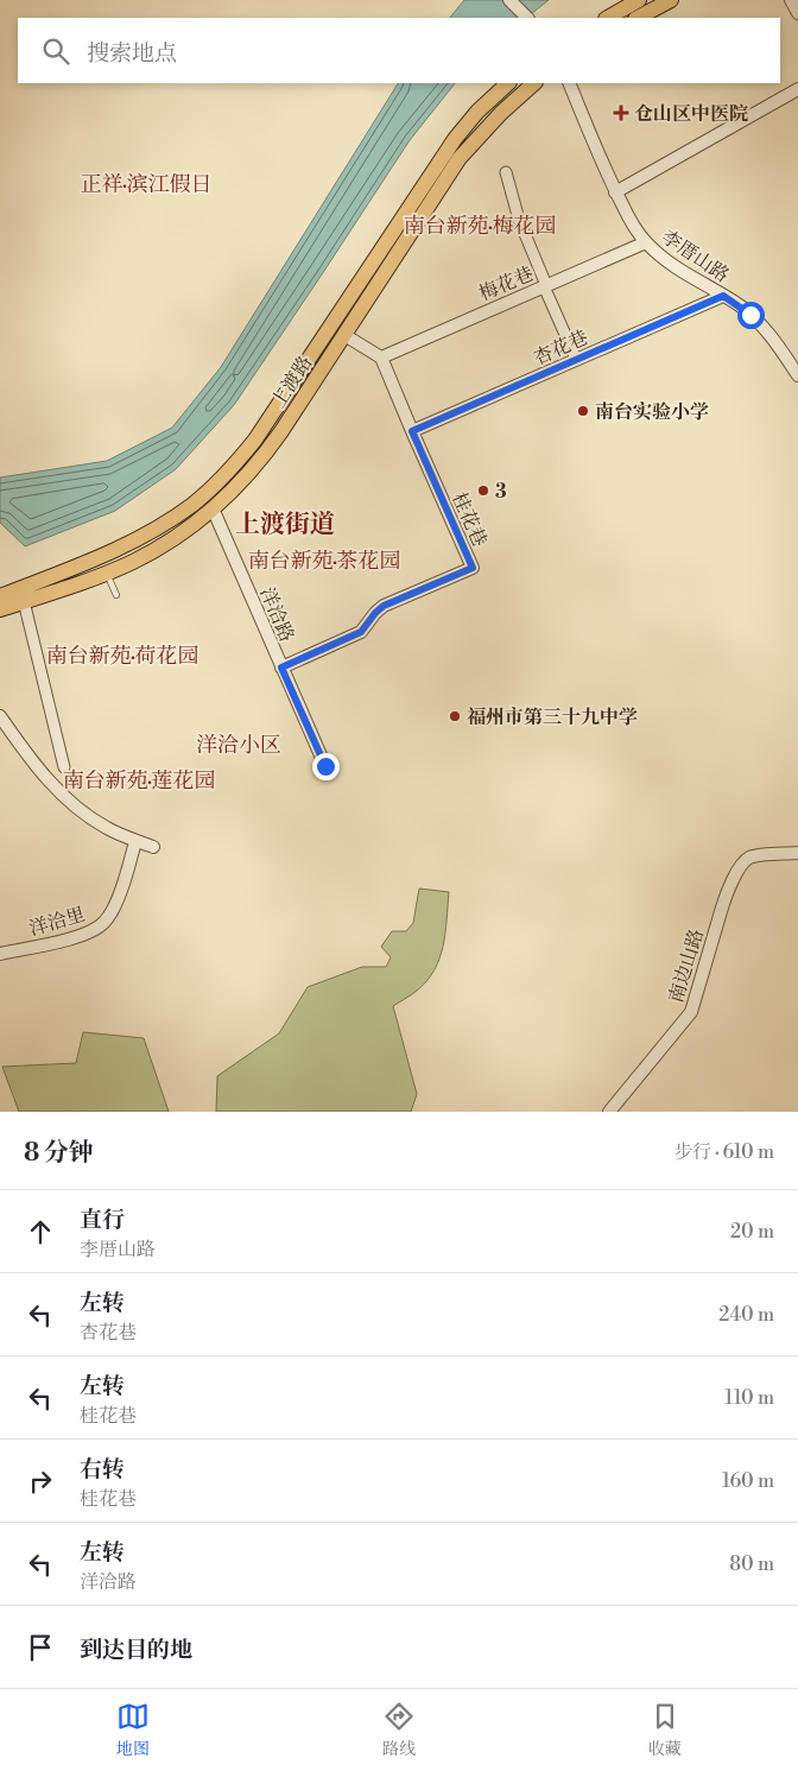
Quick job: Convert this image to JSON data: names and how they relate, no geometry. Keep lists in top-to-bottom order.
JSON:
{
  "streets": {
    "main road": ["上渡路"],
    "street": [
      "李厝山路",
      "梅花巷",
      "杏花巷",
      "桂花巷",
      "洋洽路",
      "洋洽里",
      "南边山路"
    ]
  },
  "crossings": [
    ["李厝山路", "梅花巷"],
    ["李厝山路", "杏花巷"],
    ["梅花巷", "桂花巷"],
    ["杏花巷", "桂花巷"],
    ["上渡路", "洋洽路"],
    ["桂花巷", "洋洽路"]
  ],
  "districts": [
    "正祥·滨江假日",
    "南台新苑·梅花园",
    "上渡街道",
    "南台新苑·茶花园",
    "南台新苑·荷花园",
    "洋洽小区",
    "南台新苑·莲花园"
  ],
  "places": {
    "health": ["仓山区中医院"],
    "other": ["南台实验小学", "3", "福州市第三十九中学"]
  },
  "page": {
    "search": "搜索地点",
    "heading": ["8 分钟", "步行 · 610 m"],
    "list": [
      ["直行", "李厝山路", "20 m"],
      ["左转", "杏花巷", "240 m"],
      ["左转", "桂花巷", "110 m"],
      ["右转", "桂花巷", "160 m"],
      ["左转", "洋洽路", "80 m"],
      "到达目的地"
    ],
    "nav": ["地图", "路线", "收藏"]
  }
}
